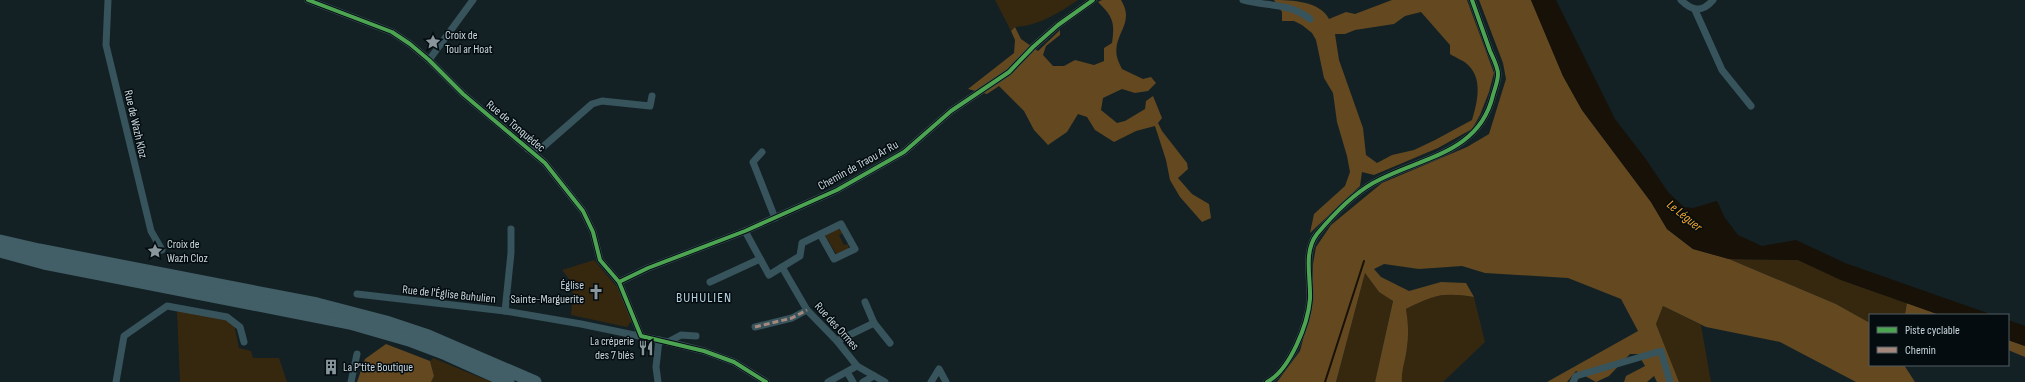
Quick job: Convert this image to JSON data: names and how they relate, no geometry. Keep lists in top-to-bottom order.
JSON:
{
  "streets": {
    "street": [
      "Rue de Wazh Kloz",
      "Rue de Tonquédec",
      "Chemin de Traou Ar Ru",
      "Rue de l'Église Buhulien",
      "Rue des Ormes"
    ]
  },
  "crossings": [
    ["Rue de Tonquédec", "Chemin de Traou Ar Ru"],
    ["Rue de Tonquédec", "Rue de l'Église Buhulien"]
  ],
  "districts": ["BUHULIEN"],
  "water": ["Le Léguer"],
  "places": {
    "place": ["Croix de Toul ar Hoat", "Croix de Wazh Cloz"],
    "church": ["Église Sainte-Marguerite"],
    "restaurant": ["La créperie des 7 blés"],
    "building": ["La P'tite Boutique"]
  },
  "legend": ["Piste cyclable", "Chemin"]
}
